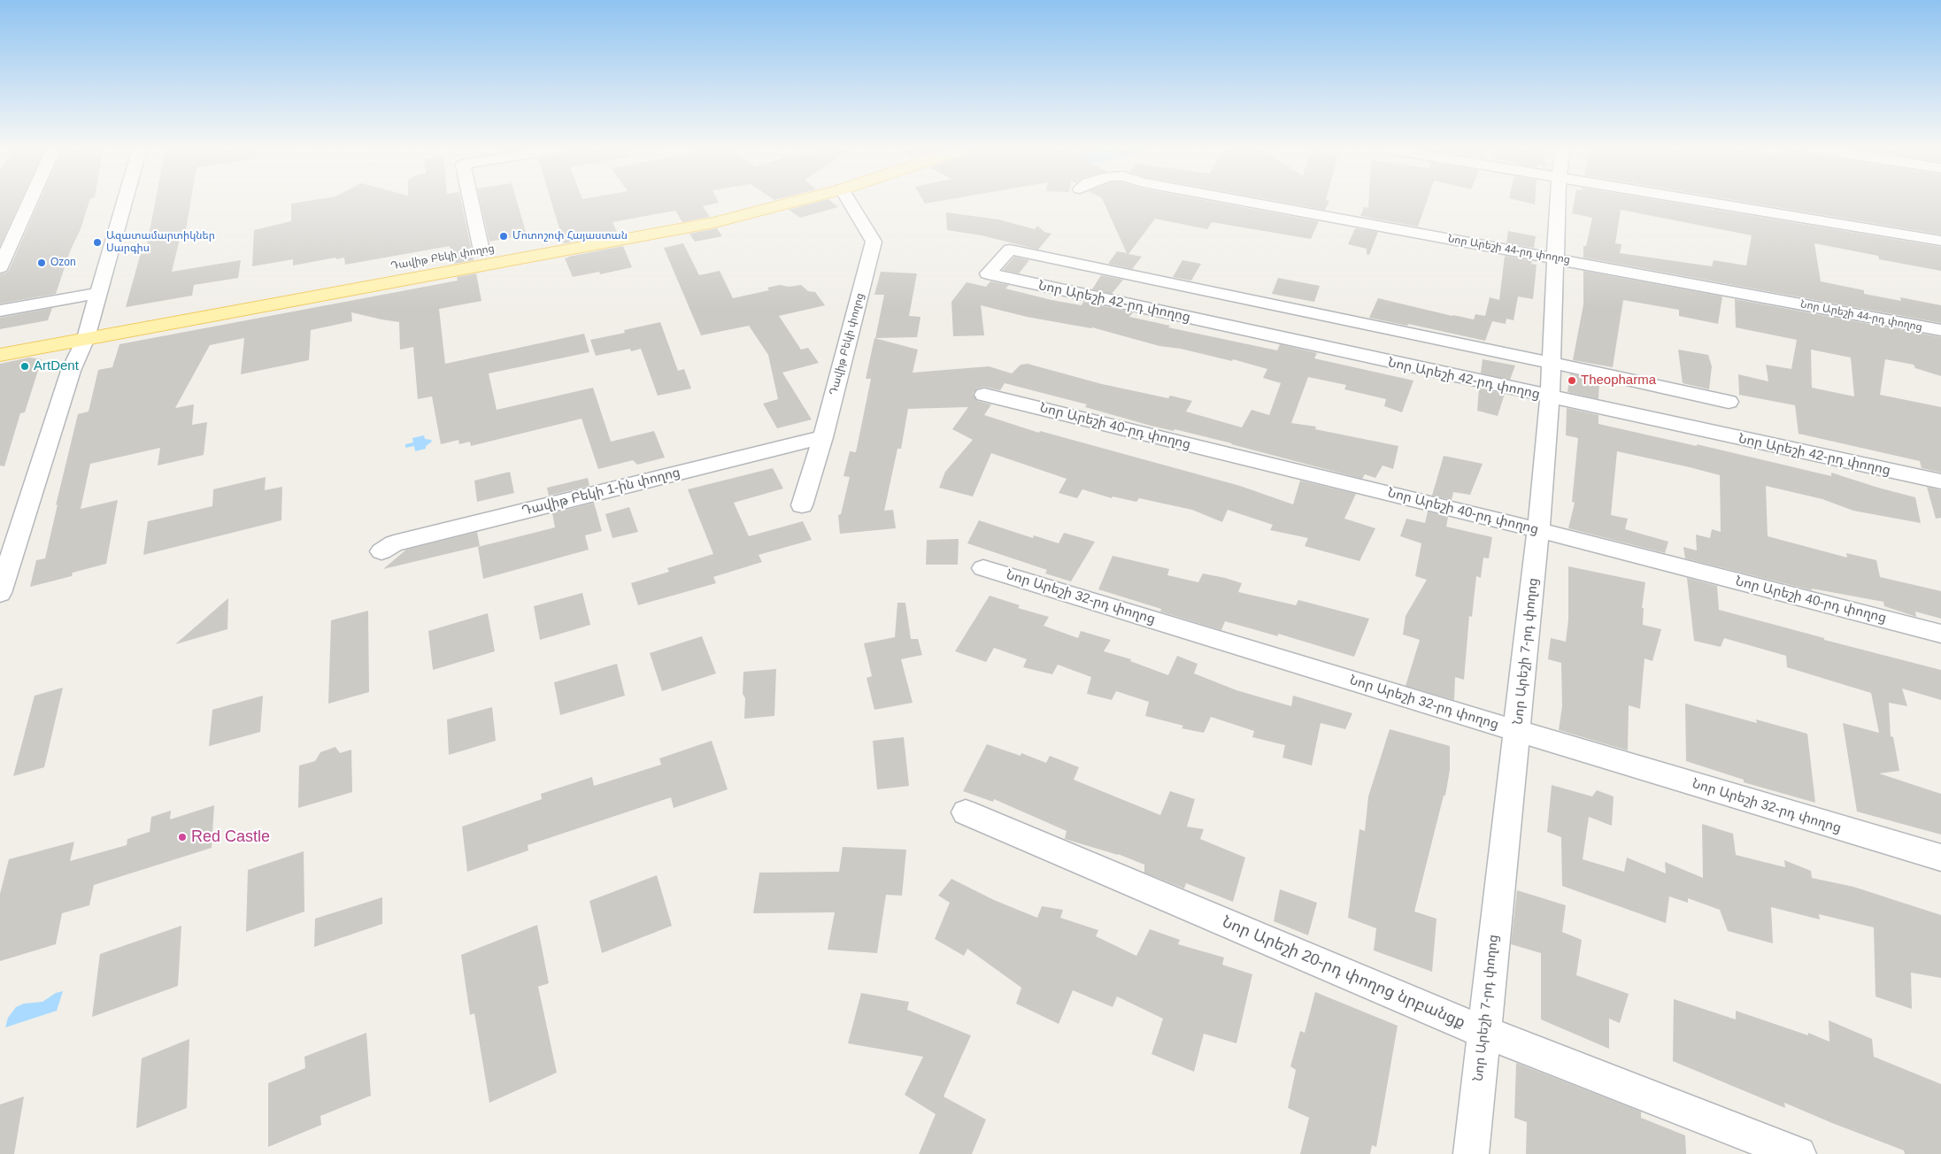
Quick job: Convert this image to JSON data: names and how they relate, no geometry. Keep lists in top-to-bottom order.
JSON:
{
  "streets": {
    "main road": ["Դավիթ Բեկի փողոց"],
    "street": [
      "Նոր Արեշի 44-րդ փողոց",
      "Նոր Արեշի 42-րդ փողոց",
      "Նոր Արեշի 40-րդ փողոց",
      "Դավիթ Բեկի 1-ին փողոց",
      "Նոր Արեշի 32-րդ փողոց",
      "Նոր Արեշի 7-րդ փողոց",
      "Նոր Արեշի 20-րդ փողոց նրբանցք"
    ]
  },
  "crossings": [
    ["Նոր Արեշի 44-րդ փողոց", "Նոր Արեշի 7-րդ փողոց"],
    ["Դավիթ Բեկի փողոց", "Դավիթ Բեկի 1-ին փողոց"],
    ["Նոր Արեշի 42-րդ փողոց", "Նոր Արեշի 7-րդ փողոց"],
    ["Նոր Արեշի 40-րդ փողոց", "Նոր Արեշի 7-րդ փողոց"],
    ["Նոր Արեշի 32-րդ փողոց", "Նոր Արեշի 7-րդ փողոց"],
    ["Նոր Արեշի 7-րդ փողոց", "Նոր Արեշի 20-րդ փողոց նրբանցք"]
  ],
  "places": [
    "Մոտոշոփ Հայաստան",
    "Ազատամարտիկներ Սարգիս",
    "Ozon",
    "ArtDent",
    "Theopharma",
    "Red Castle"
  ]
}
